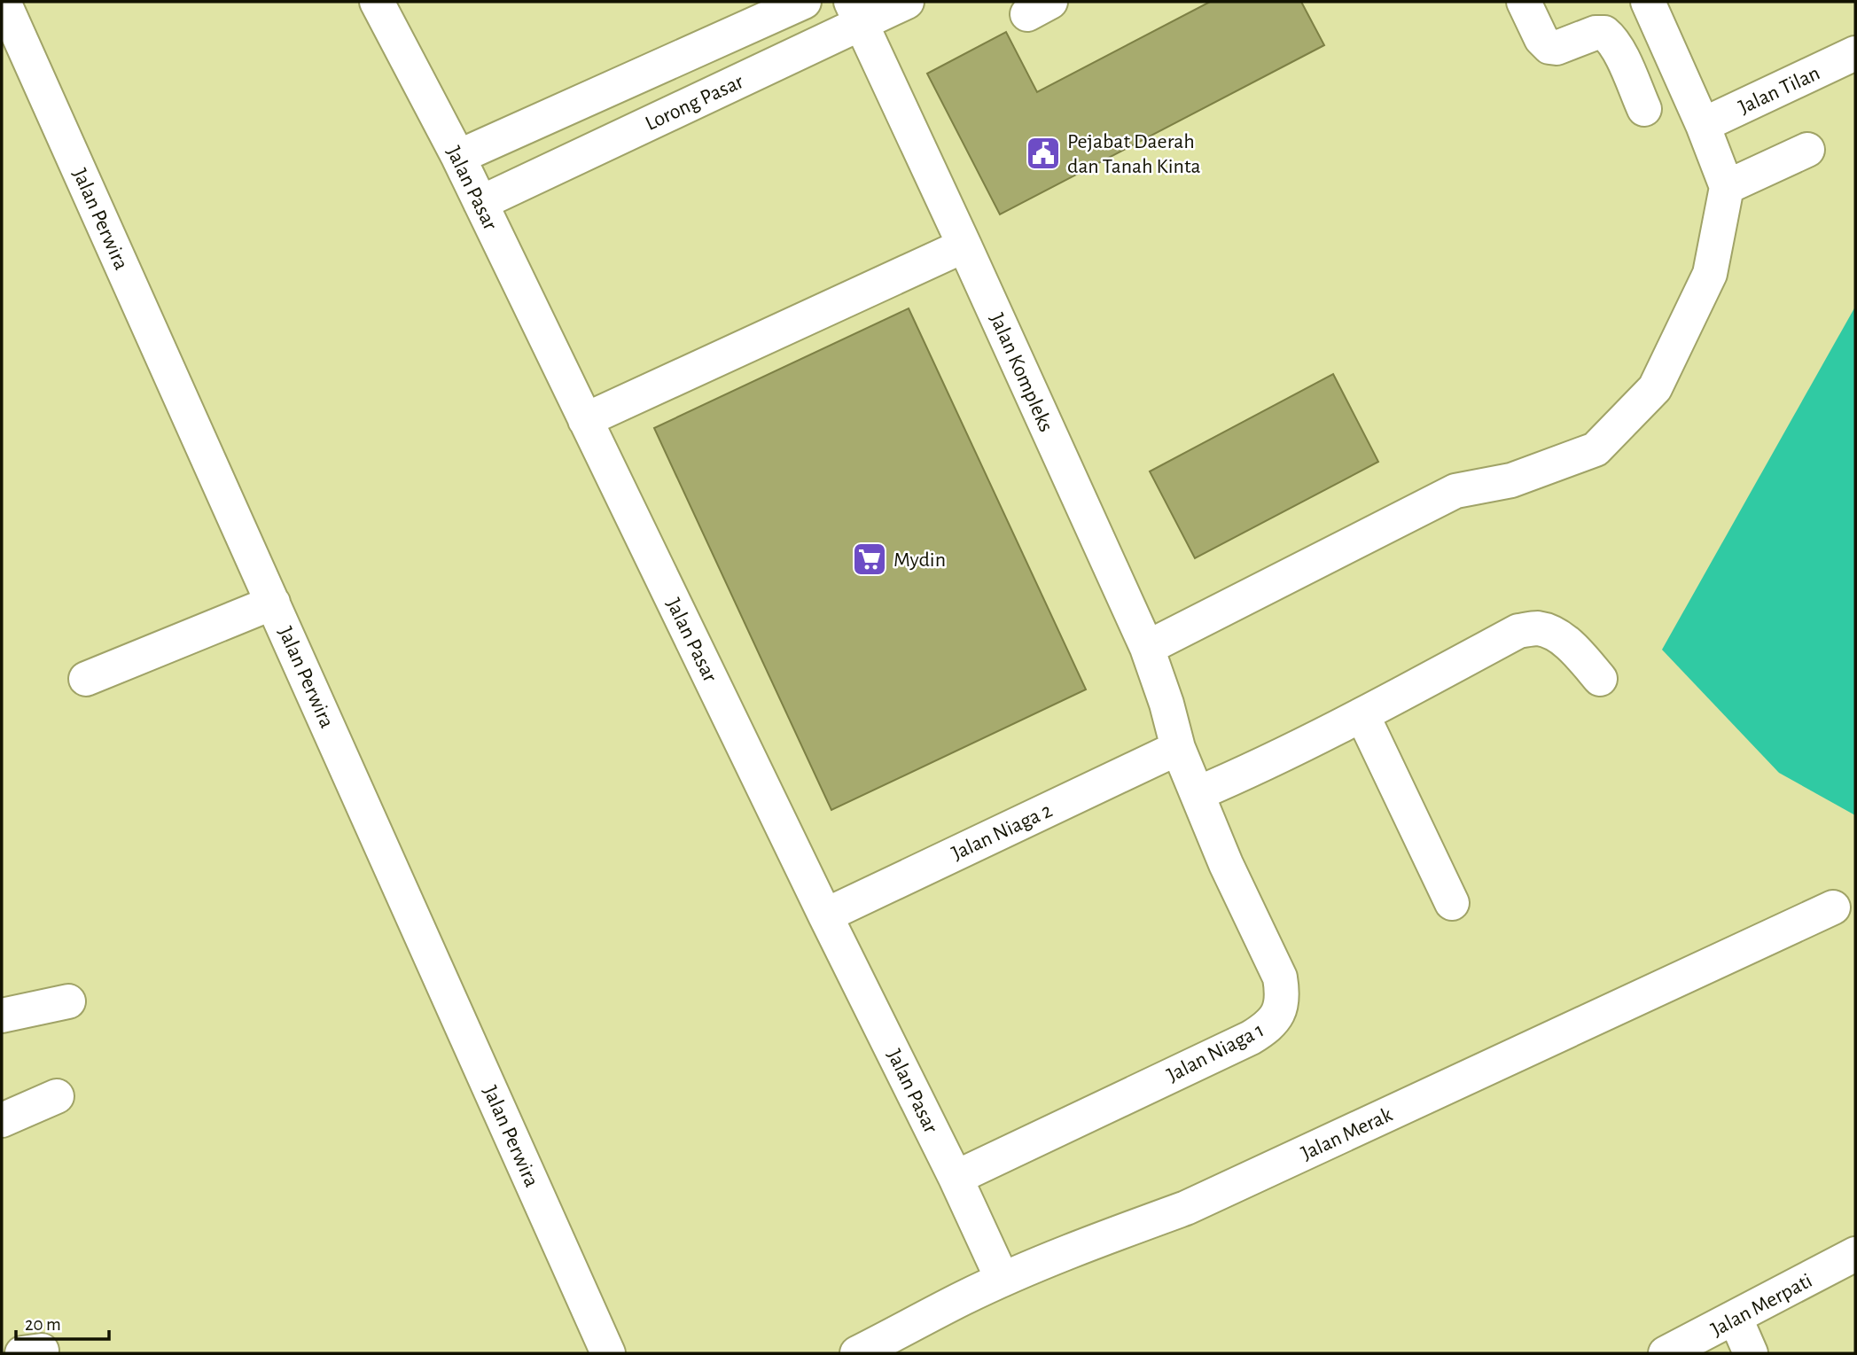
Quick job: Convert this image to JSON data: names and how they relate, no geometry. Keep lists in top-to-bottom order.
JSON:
{
  "streets": {
    "street": [
      "Jalan Tilan",
      "Lorong Pasar",
      "Jalan Pasar",
      "Jalan Perwira",
      "Jalan Kompleks",
      "Jalan Niaga 2",
      "Jalan Niaga 1",
      "Jalan Merak",
      "Jalan Merpati"
    ]
  },
  "crossings": [
    ["Lorong Pasar", "Jalan Pasar"],
    ["Lorong Pasar", "Jalan Kompleks"],
    ["Jalan Pasar", "Jalan Niaga 2"],
    ["Jalan Pasar", "Jalan Niaga 1"],
    ["Jalan Pasar", "Jalan Merak"],
    ["Jalan Kompleks", "Jalan Niaga 2"],
    ["Jalan Kompleks", "Jalan Niaga 1"],
    ["Jalan Niaga 2", "Jalan Niaga 1"]
  ],
  "places": {
    "public building": ["Pejabat Daerah dan Tanah Kinta"],
    "supermarket": ["Mydin"]
  },
  "scale_bar": "20 m"
}
